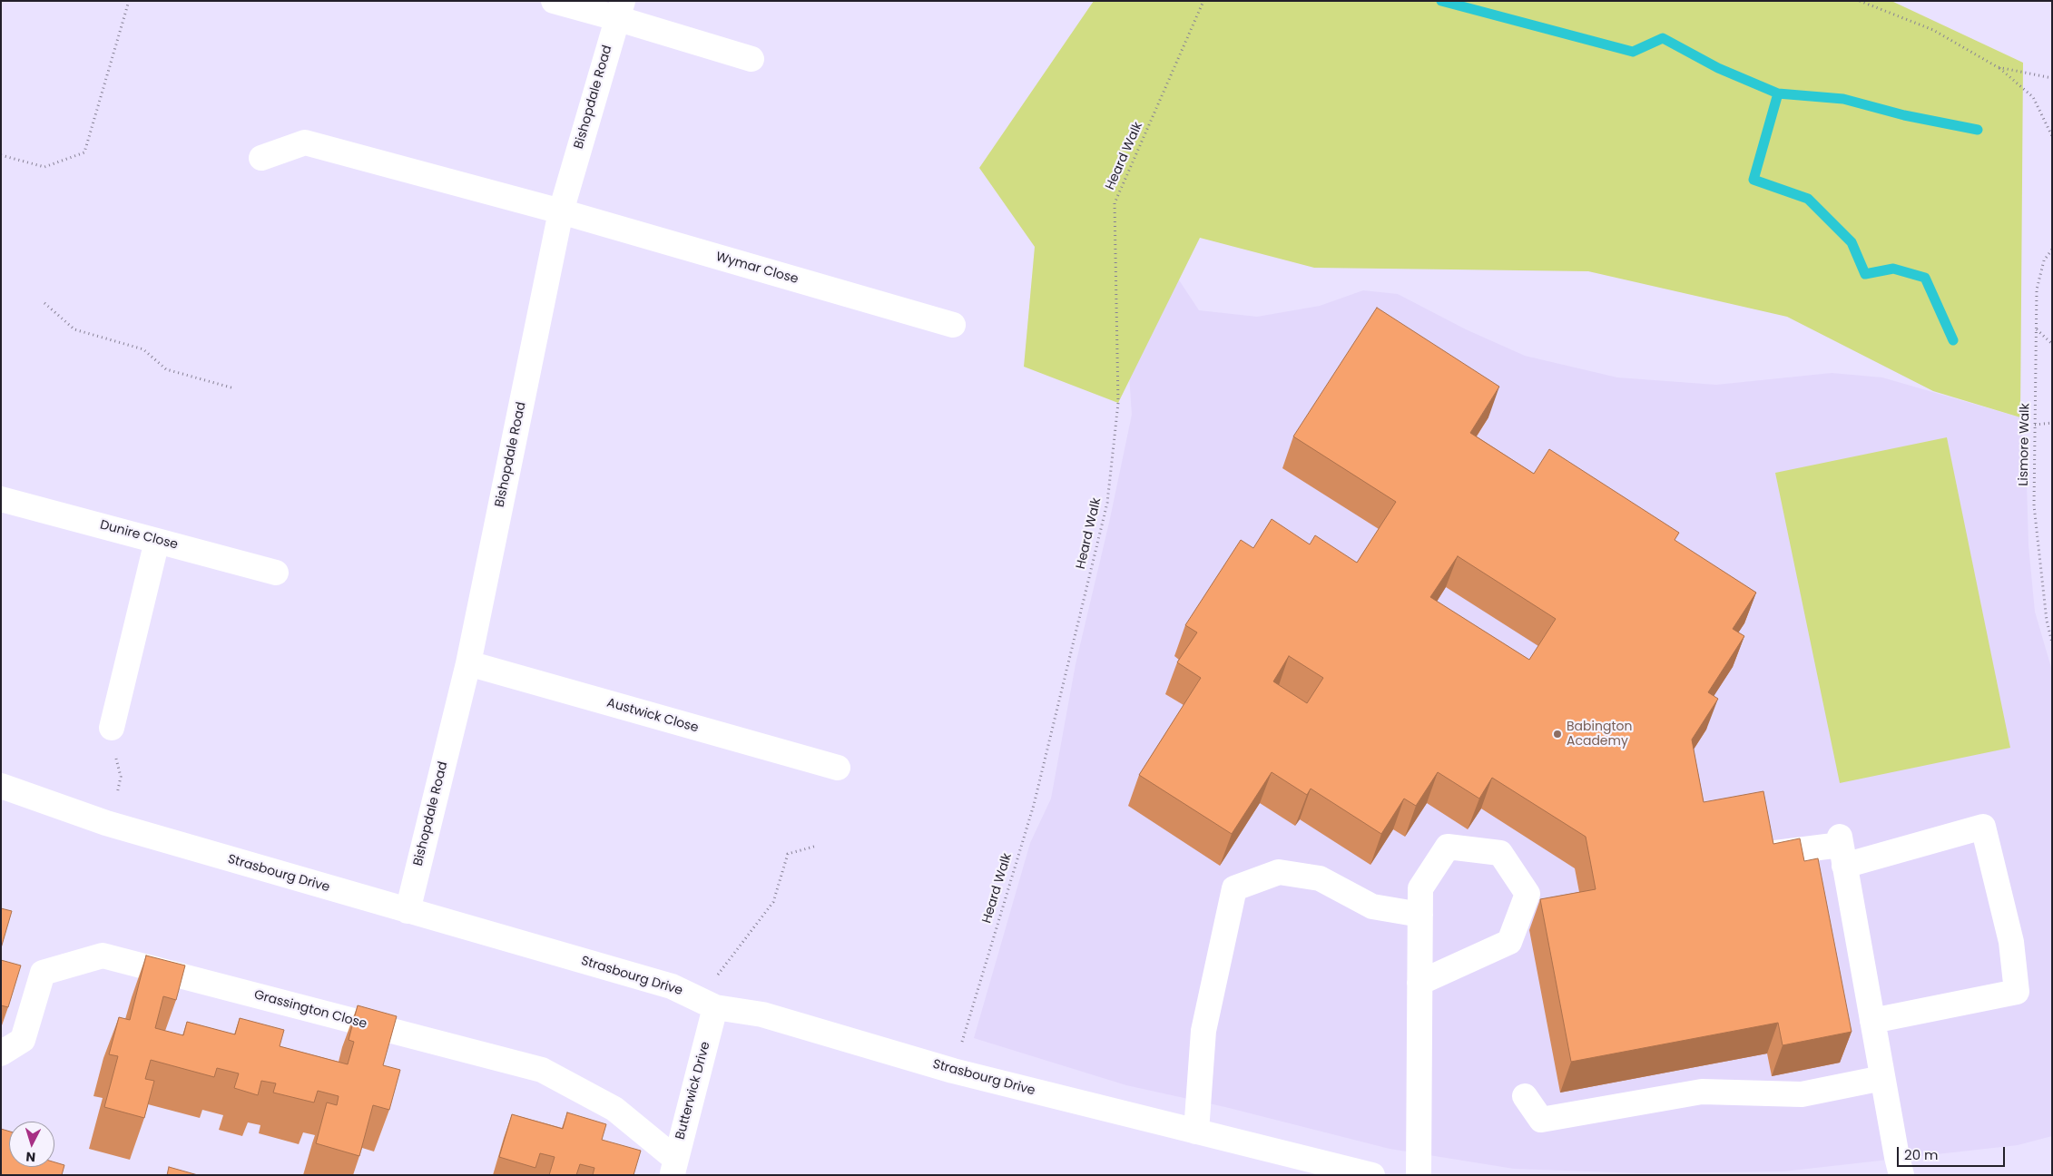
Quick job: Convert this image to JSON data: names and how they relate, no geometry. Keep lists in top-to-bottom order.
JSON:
{
  "streets": {
    "street": [
      "Bishopdale Road",
      "Wymar Close",
      "Dunire Close",
      "Austwick Close",
      "Strasbourg Drive",
      "Grassington Close",
      "Butterwick Drive"
    ],
    "path": ["Heard Walk", "Lismore Walk"]
  },
  "crossings": [
    ["Bishopdale Road", "Wymar Close"],
    ["Bishopdale Road", "Austwick Close"],
    ["Bishopdale Road", "Strasbourg Drive"],
    ["Heard Walk", "Strasbourg Drive"],
    ["Strasbourg Drive", "Butterwick Drive"],
    ["Grassington Close", "Butterwick Drive"]
  ],
  "places": ["Babington Academy"],
  "scale_bar": "20 m",
  "north": "bottom"
}
